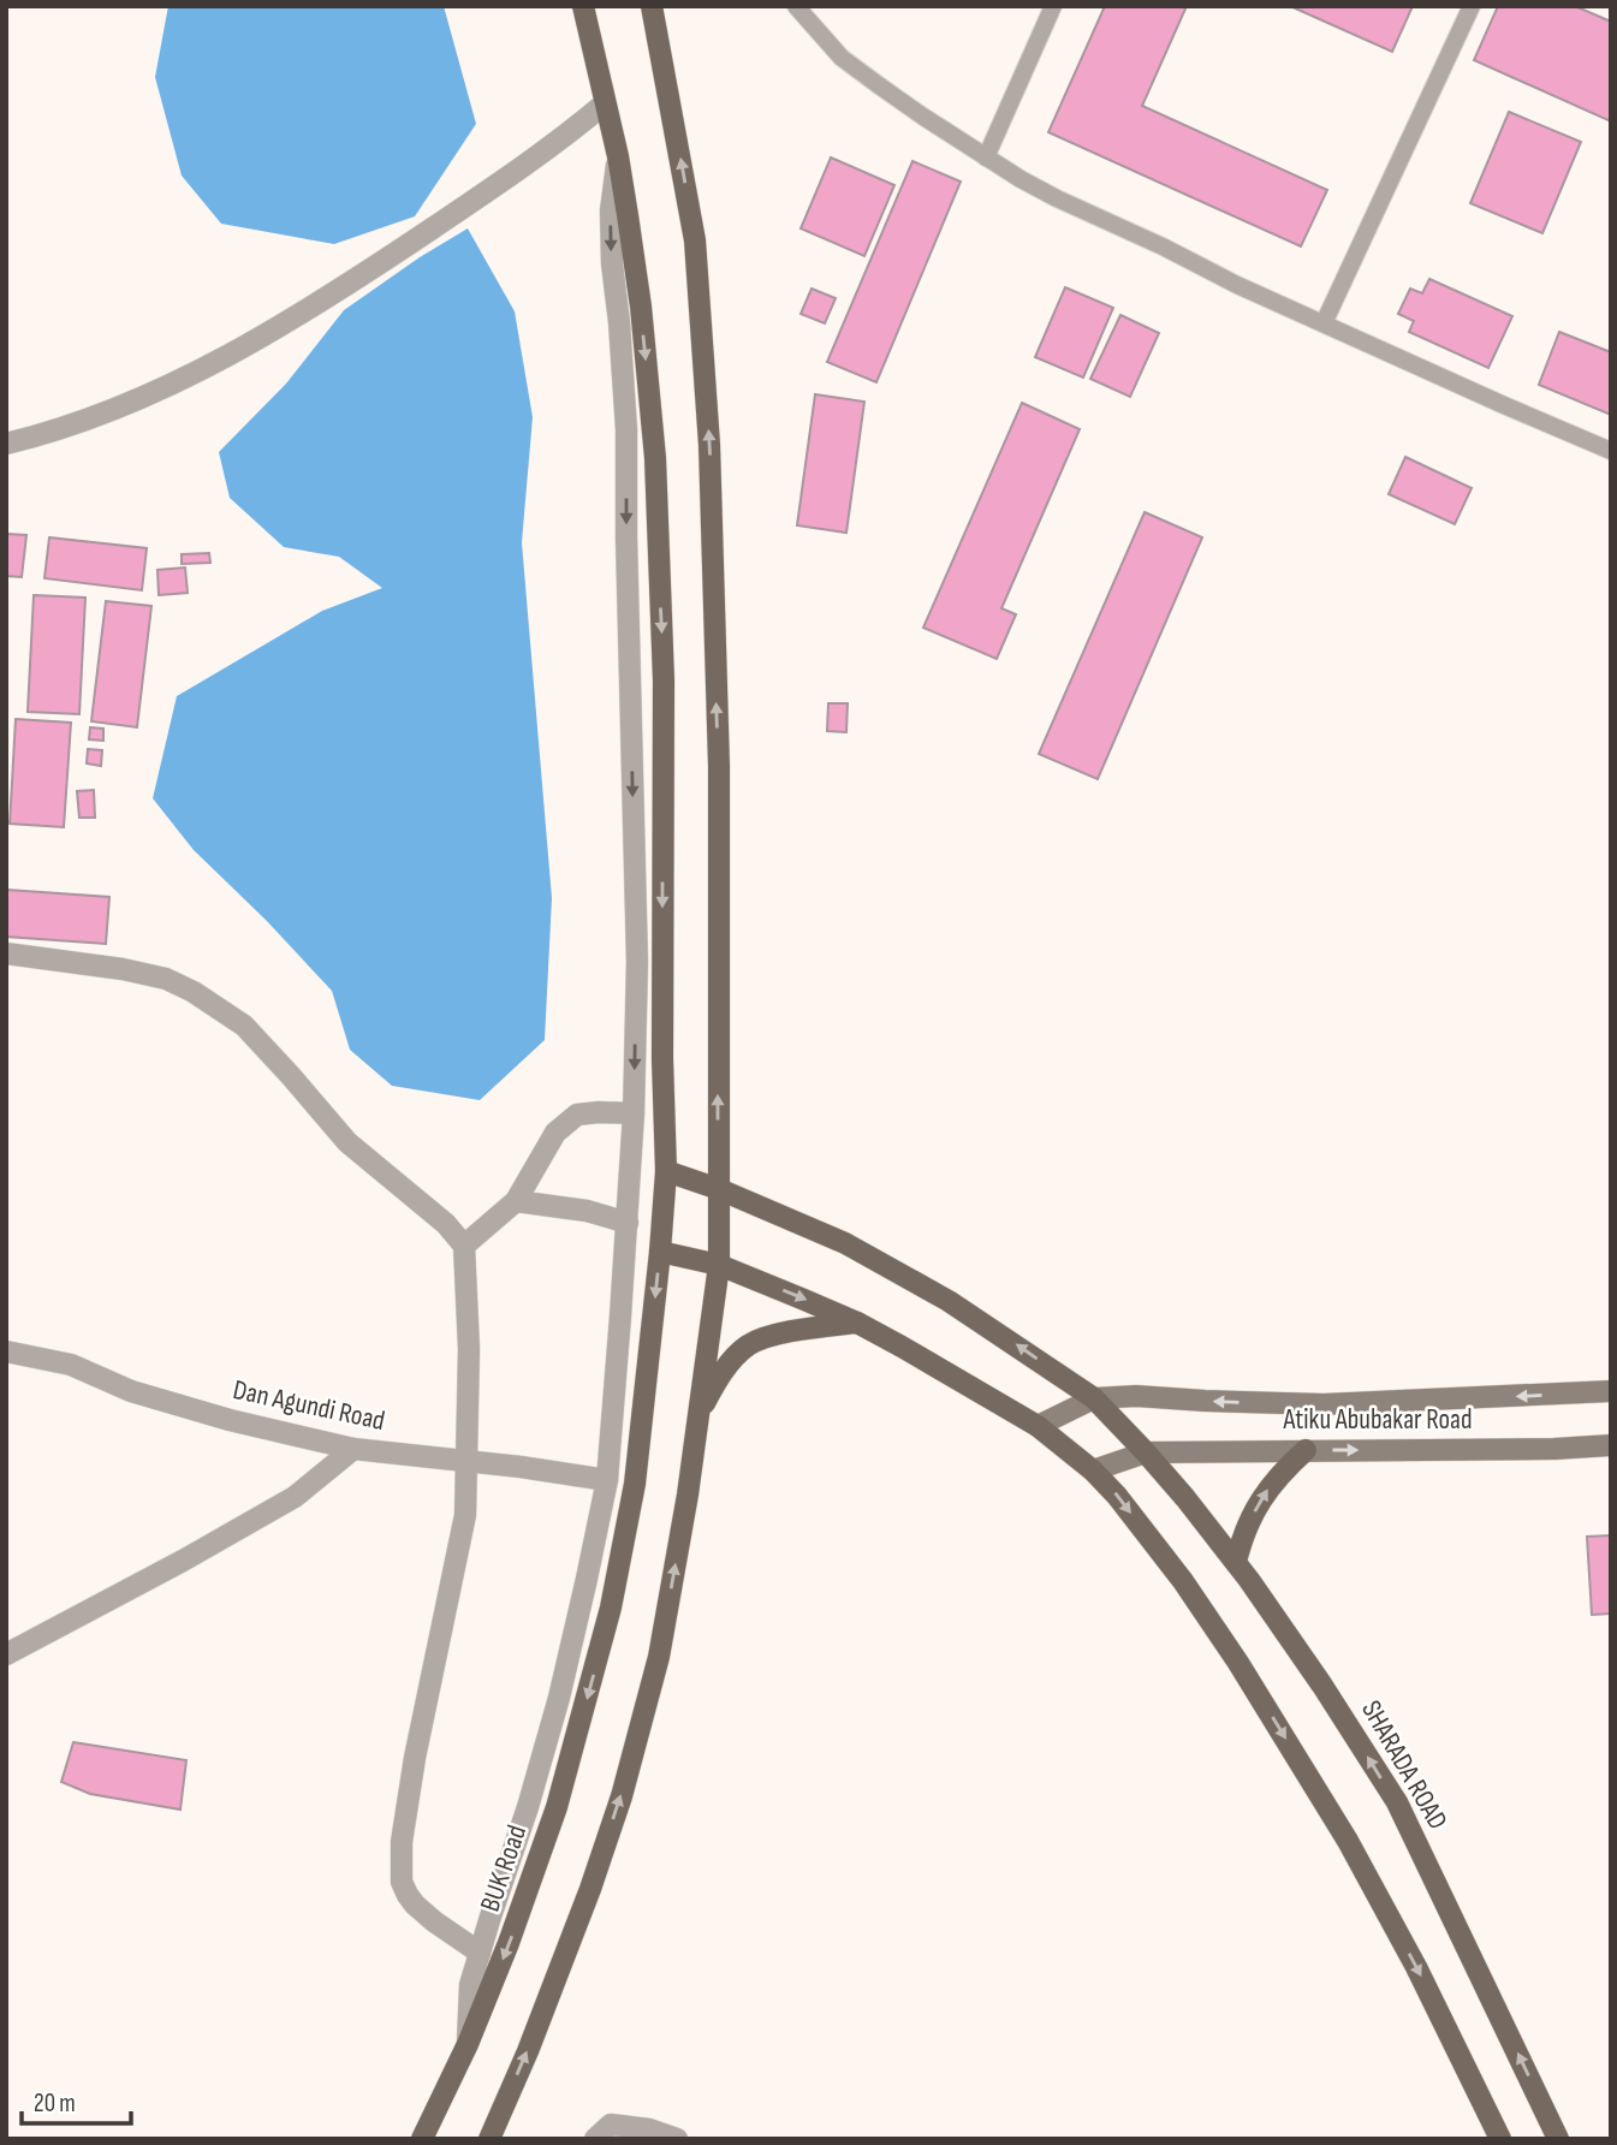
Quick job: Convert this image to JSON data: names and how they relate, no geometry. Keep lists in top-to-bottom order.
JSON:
{
  "streets": {
    "main road": ["SHARADA ROAD", "BUK Road"],
    "street": ["Dan Agundi Road", "Atiku Abubakar Road"]
  },
  "crossings": [
    ["Atiku Abubakar Road", "SHARADA ROAD"],
    ["SHARADA ROAD", "BUK Road"]
  ],
  "scale_bar": "20 m"
}
